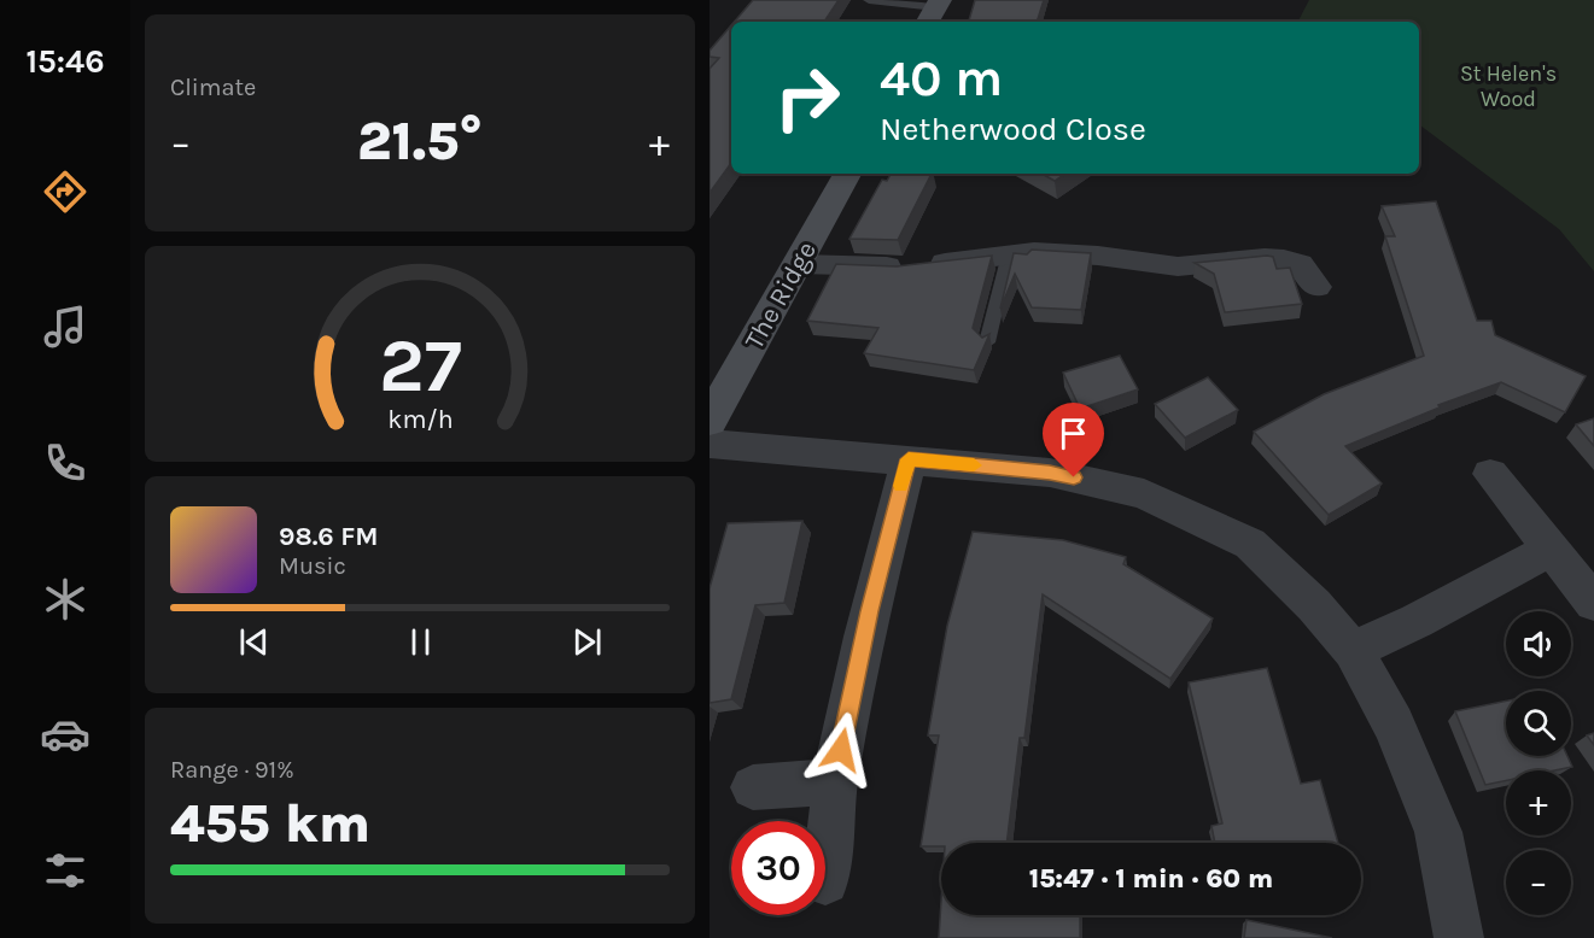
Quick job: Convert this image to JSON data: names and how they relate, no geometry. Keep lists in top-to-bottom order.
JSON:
{
  "streets": {
    "main road": ["The Ridge"]
  },
  "parks": ["St Helen's Wood"],
  "page": {
    "tabs": "15:46",
    "tile": [
      "Climate",
      ["Range · 91%", "455 km"]
    ],
    "turn": ["40 m", "Netherwood Close"],
    "heat": ["−", "21.5°", "+"],
    "song": ["98.6 FM", "Music"],
    "map_buttons": ["+", "−"],
    "limit": "30",
    "trip": "15:47 · 1 min · 60 m",
    "gauge": ["27", "km/h"]
  }
}
